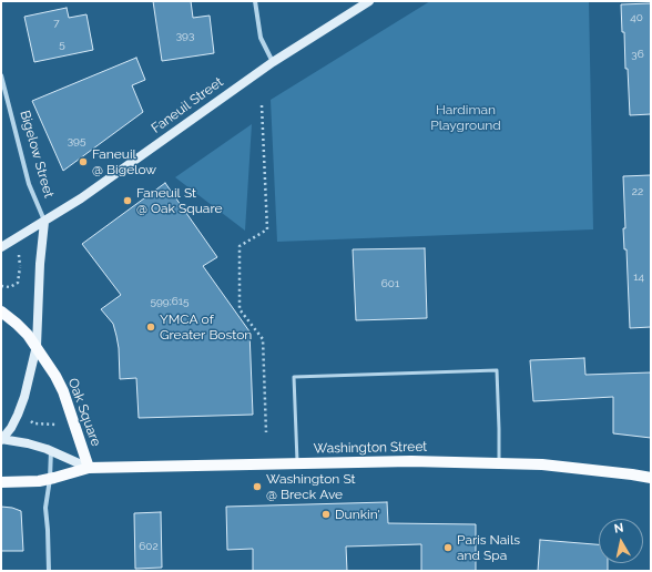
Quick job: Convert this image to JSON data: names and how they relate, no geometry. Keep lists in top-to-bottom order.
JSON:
{
  "streets": {
    "main road": ["Oak Square", "Washington Street"],
    "street": ["Faneuil Street", "Bigelow Street"]
  },
  "crossings": [
    ["Faneuil Street", "Bigelow Street"],
    ["Bigelow Street", "Oak Square"],
    ["Oak Square", "Washington Street"]
  ],
  "parks": ["Hardiman Playground"],
  "places": [
    "Faneuil @ Bigelow",
    "Faneuil St @ Oak Square",
    "YMCA of Greater Boston",
    "Washington St @ Breck Ave",
    "Dunkin'",
    "Paris Nails and Spa"
  ],
  "house_numbers": [
    "40",
    "7",
    "393",
    "5",
    "36",
    "395",
    "22",
    "14",
    "601",
    "599;615",
    "602"
  ],
  "north": "top"
}
